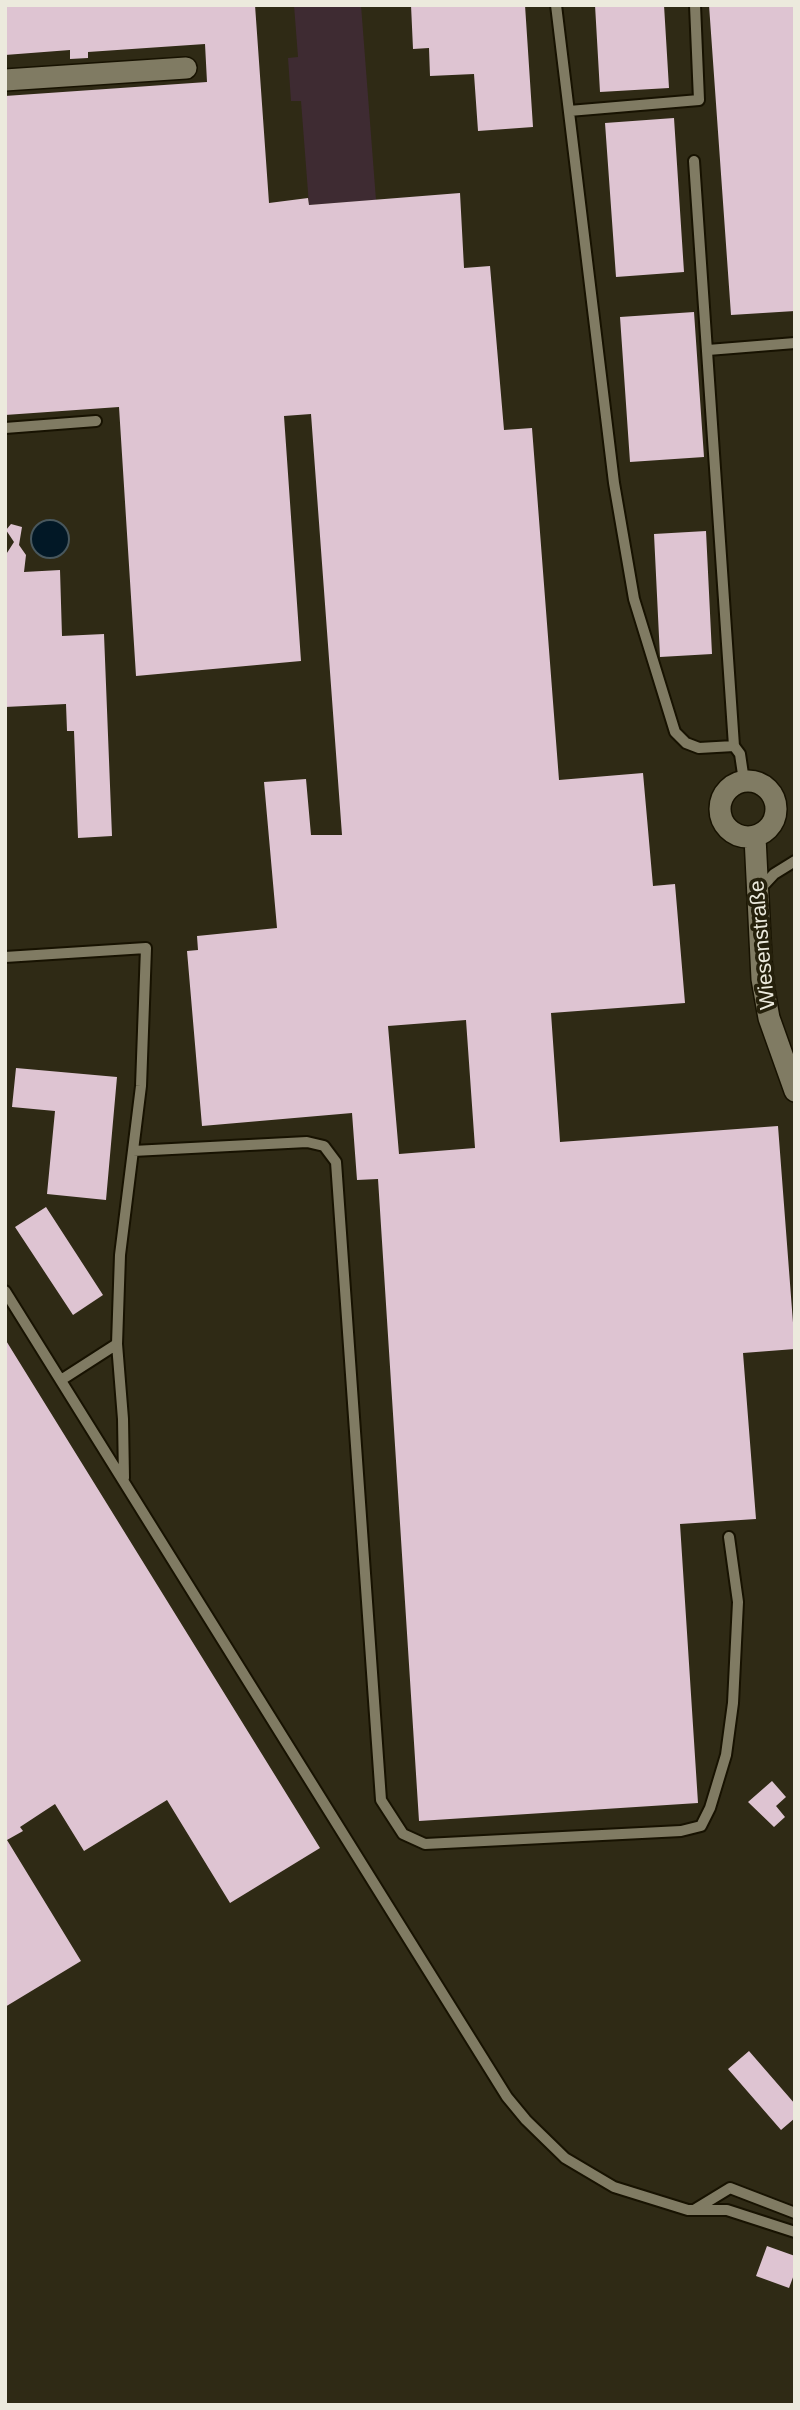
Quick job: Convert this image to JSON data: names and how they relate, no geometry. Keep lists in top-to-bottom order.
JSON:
{
  "streets": {
    "street": ["Wiesenstraße"]
  }
}
